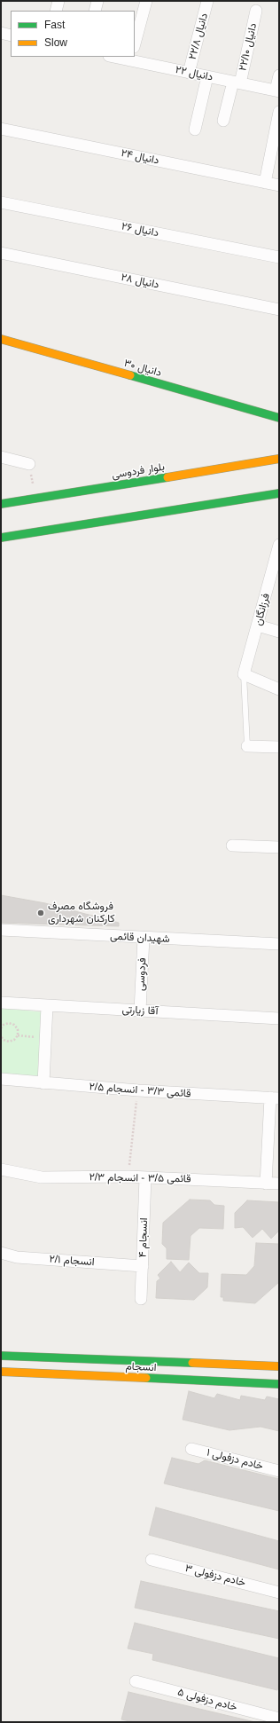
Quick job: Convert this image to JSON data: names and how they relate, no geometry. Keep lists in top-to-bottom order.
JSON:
{
  "streets": {
    "main road": ["دانیال ۳۰", "بلوار فردوسی", "انسجام"],
    "street": [
      "دانیال ۲۲/۸",
      "دانیال ۲۲/۱۰",
      "دانیال ۲۲",
      "دانیال ۲۴",
      "دانیال ۲۶",
      "دانیال ۲۸",
      "فرزانگان",
      "شهیدان قائمی",
      "فردوسی",
      "آقا زیارتی",
      "قائمی ۳/۳ - انسجام ۲/۵",
      "قائمی ۳/۵ - انسجام ۲/۳",
      "انسجام ۴",
      "انسجام ۲/۱",
      "خادم دزفولی ۱",
      "خادم دزفولی ۳",
      "خادم دزفولی ۵"
    ]
  },
  "crossings": [
    ["دانیال ۲۲/۸", "دانیال ۲۲"],
    ["دانیال ۲۲/۱۰", "دانیال ۲۲"],
    ["شهیدان قائمی", "فردوسی"],
    ["فردوسی", "آقا زیارتی"],
    ["قائمی ۳/۵ - انسجام ۲/۳", "انسجام ۴"],
    ["انسجام ۴", "انسجام ۲/۱"]
  ],
  "places": ["فروشگاه مصرف کارکنان شهرداری"],
  "legend": ["Fast", "Slow"]
}
